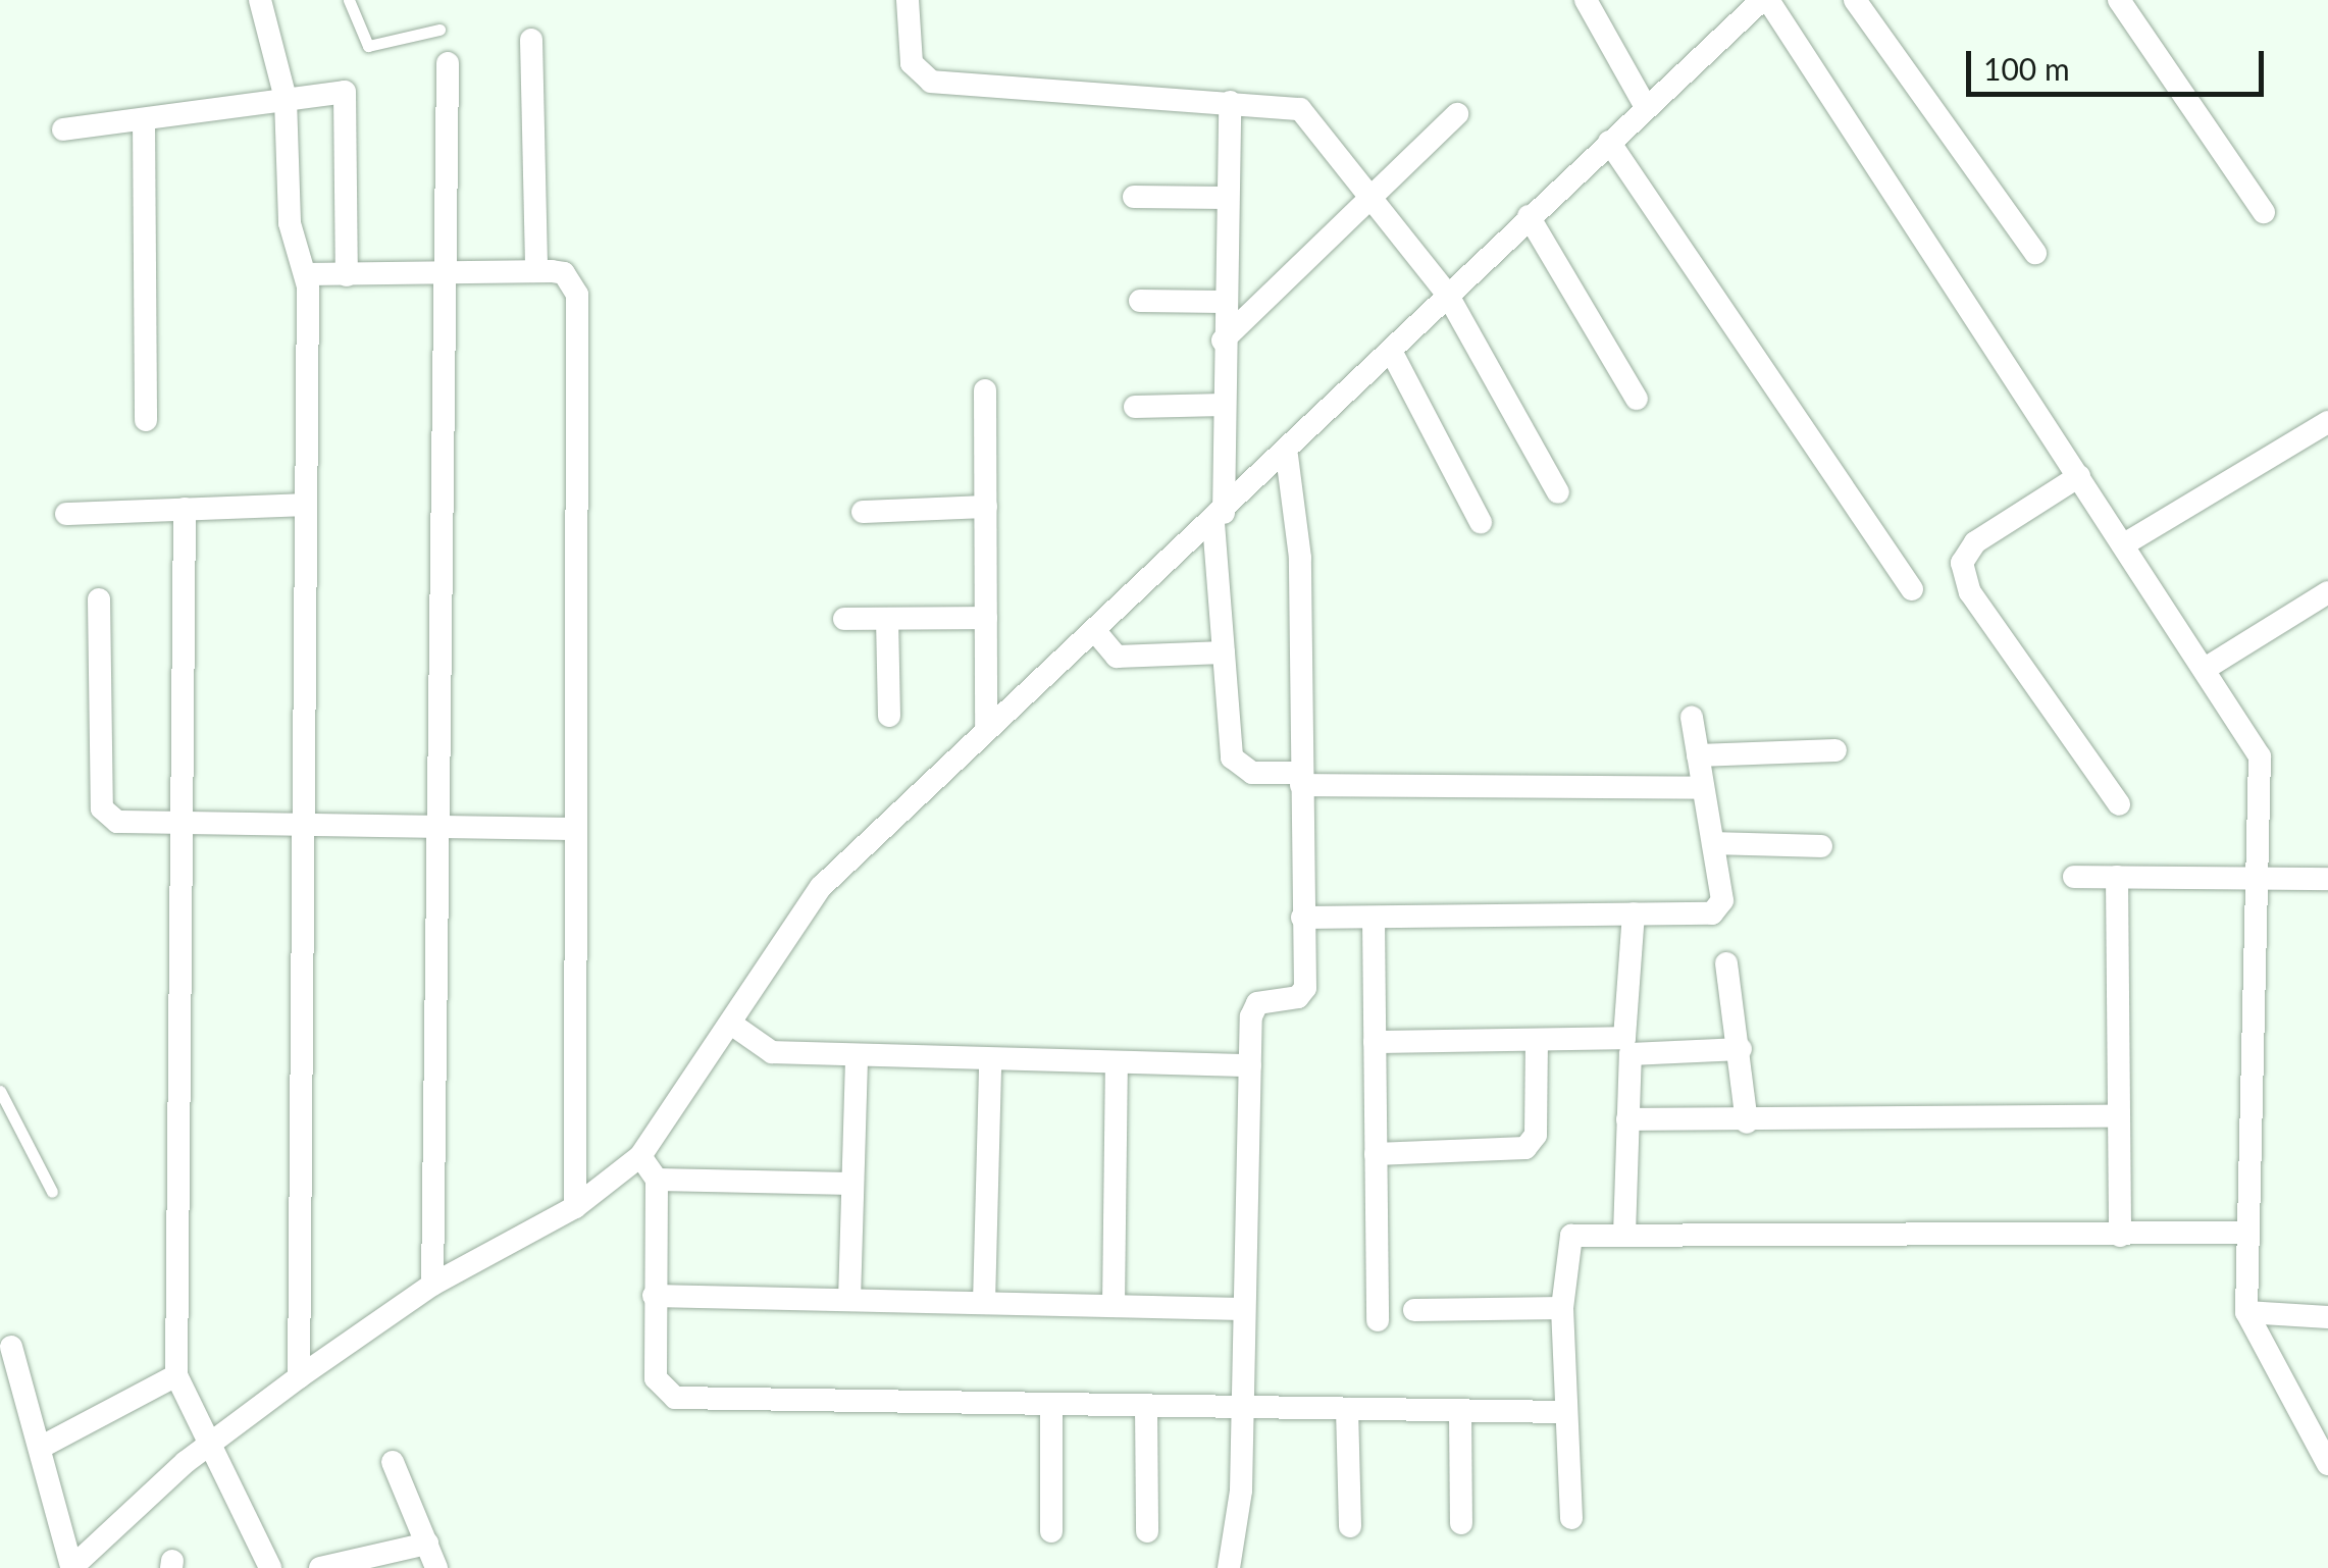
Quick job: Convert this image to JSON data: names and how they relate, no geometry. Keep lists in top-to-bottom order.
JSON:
{
  "scale_bar": "100 m"
}
